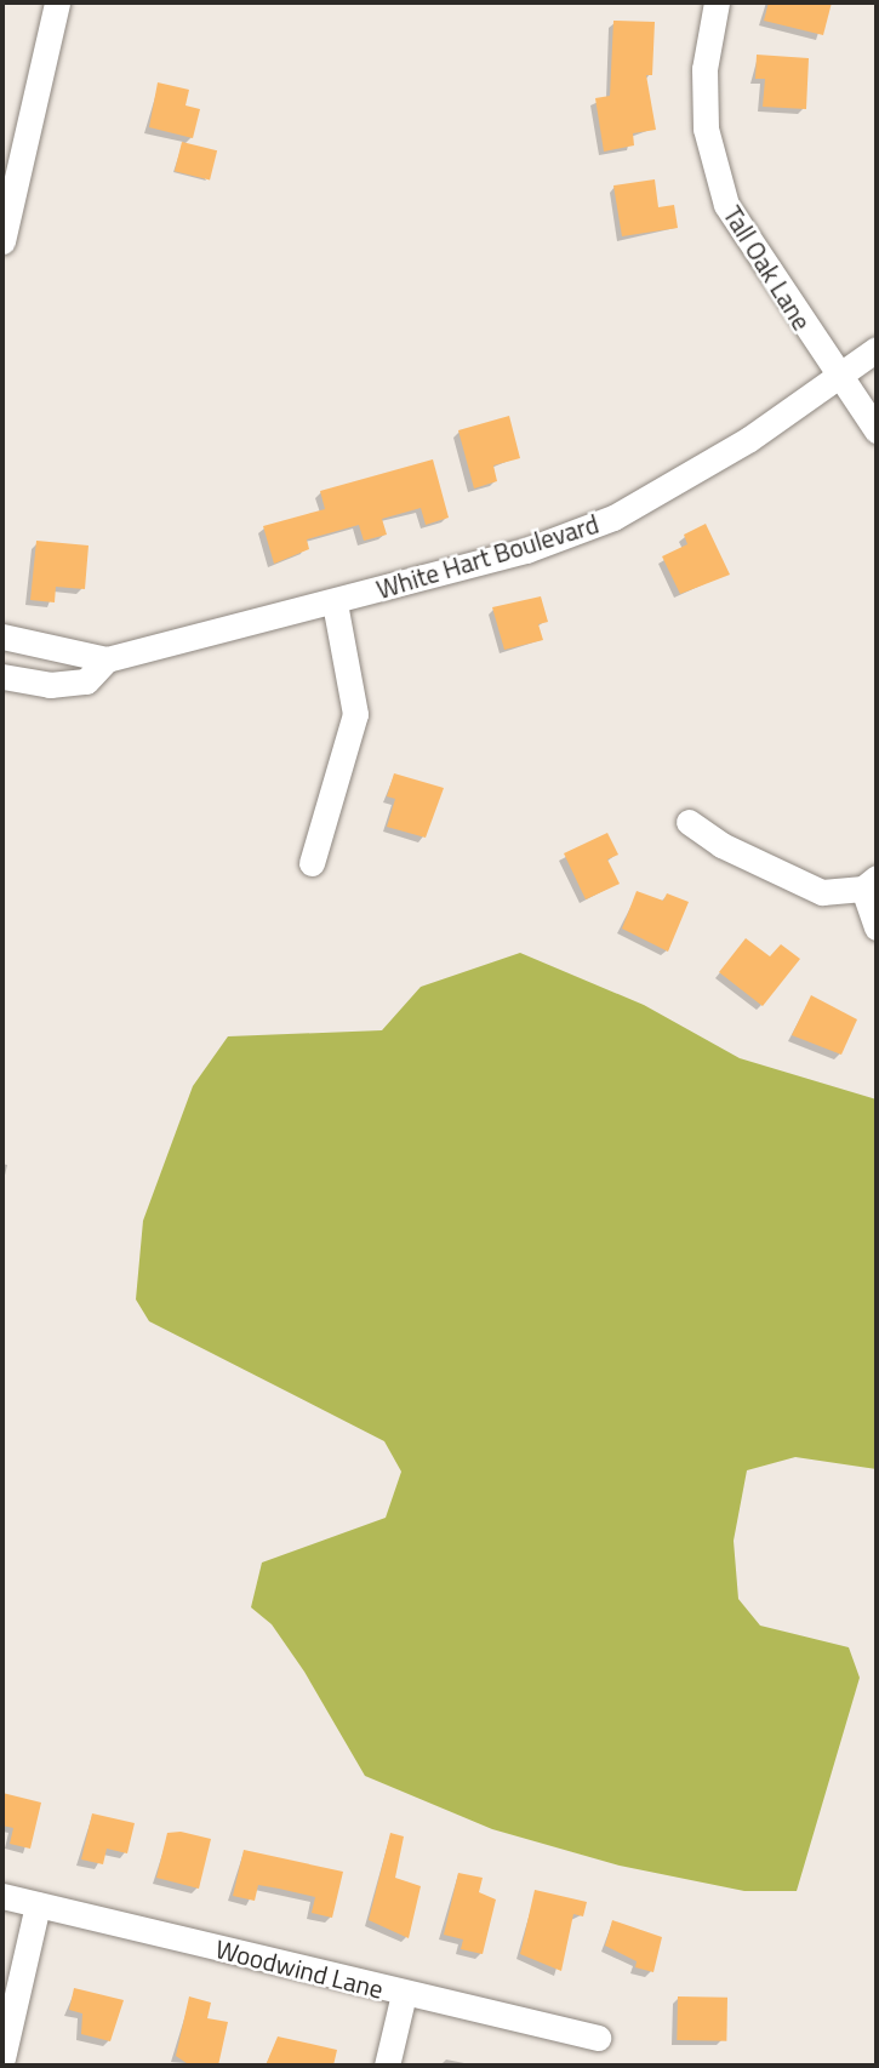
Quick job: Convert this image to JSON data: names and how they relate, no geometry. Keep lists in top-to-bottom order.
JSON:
{
  "streets": {
    "street": ["Tall Oak Lane", "White Hart Boulevard", "Woodwind Lane"]
  },
  "crossings": [
    ["Tall Oak Lane", "White Hart Boulevard"]
  ]
}
